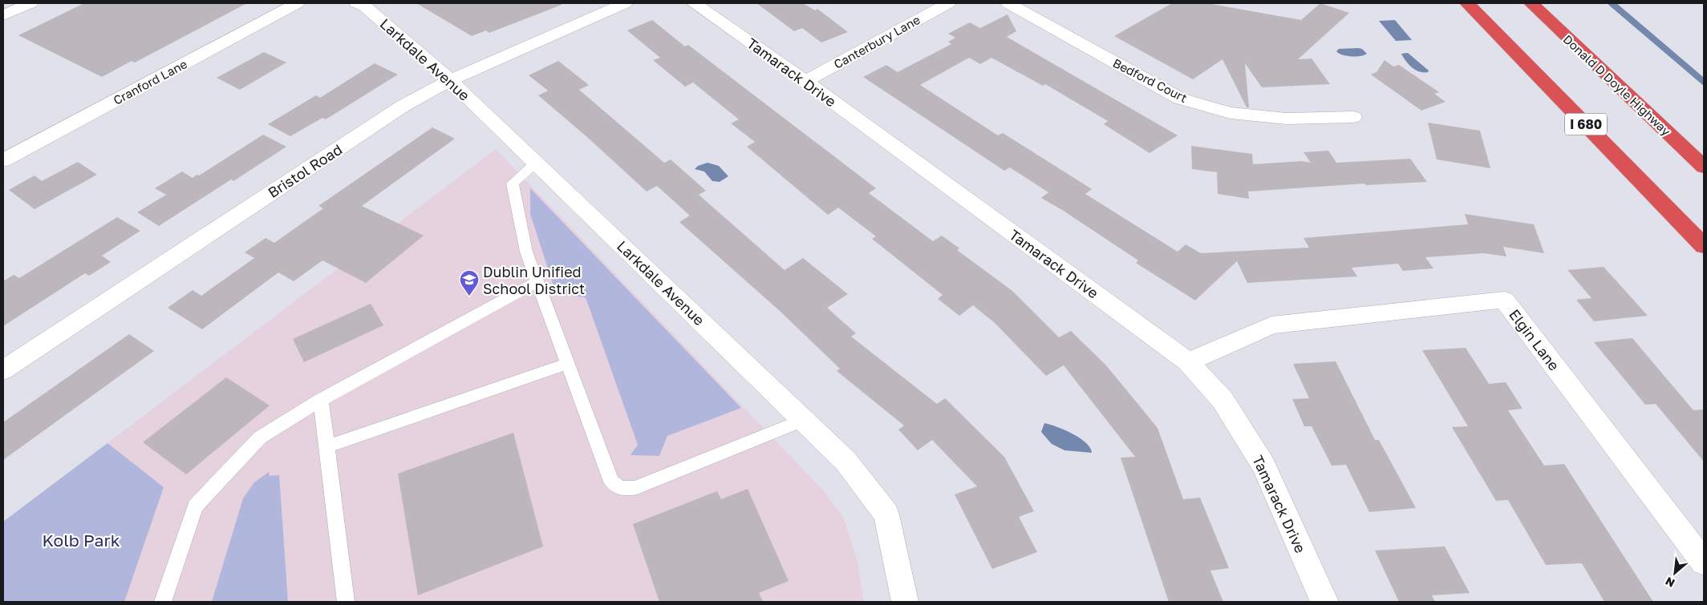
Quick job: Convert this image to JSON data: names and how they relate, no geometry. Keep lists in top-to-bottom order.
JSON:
{
  "streets": {
    "highway": ["Donald D Doyle Highway", "I 680"],
    "street": [
      "Canterbury Lane",
      "Larkdale Avenue",
      "Tamarack Drive",
      "Bedford Court",
      "Cranford Lane",
      "Bristol Road",
      "Elgin Lane"
    ]
  },
  "crossings": [
    ["Canterbury Lane", "Tamarack Drive"],
    ["Larkdale Avenue", "Bristol Road"],
    ["Tamarack Drive", "Elgin Lane"]
  ],
  "parks": ["Kolb Park"],
  "places": {
    "school or university": ["Dublin Unified School District"]
  },
  "north": "bottom left"
}
